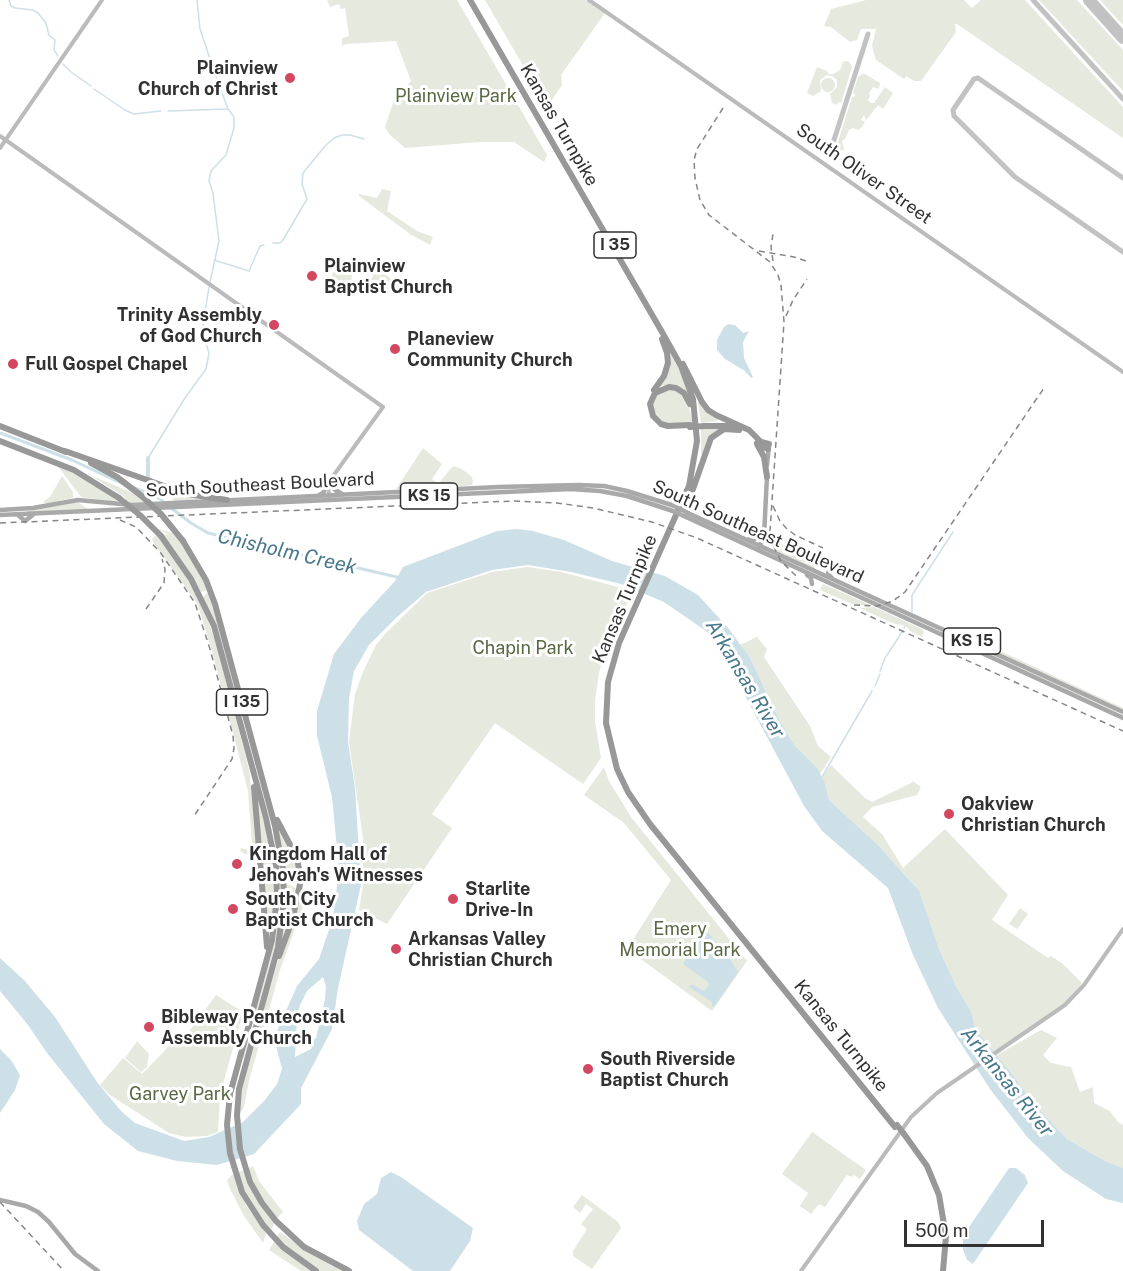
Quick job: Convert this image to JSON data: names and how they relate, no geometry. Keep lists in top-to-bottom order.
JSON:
{
  "streets": {
    "highway": ["Kansas Turnpike", "I 35", "I 135"],
    "main road": ["South Oliver Street", "South Southeast Boulevard", "KS 15"]
  },
  "water": ["Chisholm Creek", "Arkansas River"],
  "parks": [
    "Plainview Park",
    "Chapin Park",
    "Emery Memorial Park",
    "Garvey Park"
  ],
  "places": [
    "Plainview Church of Christ",
    "Plainview Baptist Church",
    "Trinity Assembly of God Church",
    "Planeview Community Church",
    "Full Gospel Chapel",
    "Oakview Christian Church",
    "Kingdom Hall of Jehovah's Witnesses",
    "Starlite Drive-In",
    "South City Baptist Church",
    "Arkansas Valley Christian Church",
    "Bibleway Pentecostal Assembly Church",
    "South Riverside Baptist Church"
  ],
  "scale_bar": "500 m"
}
